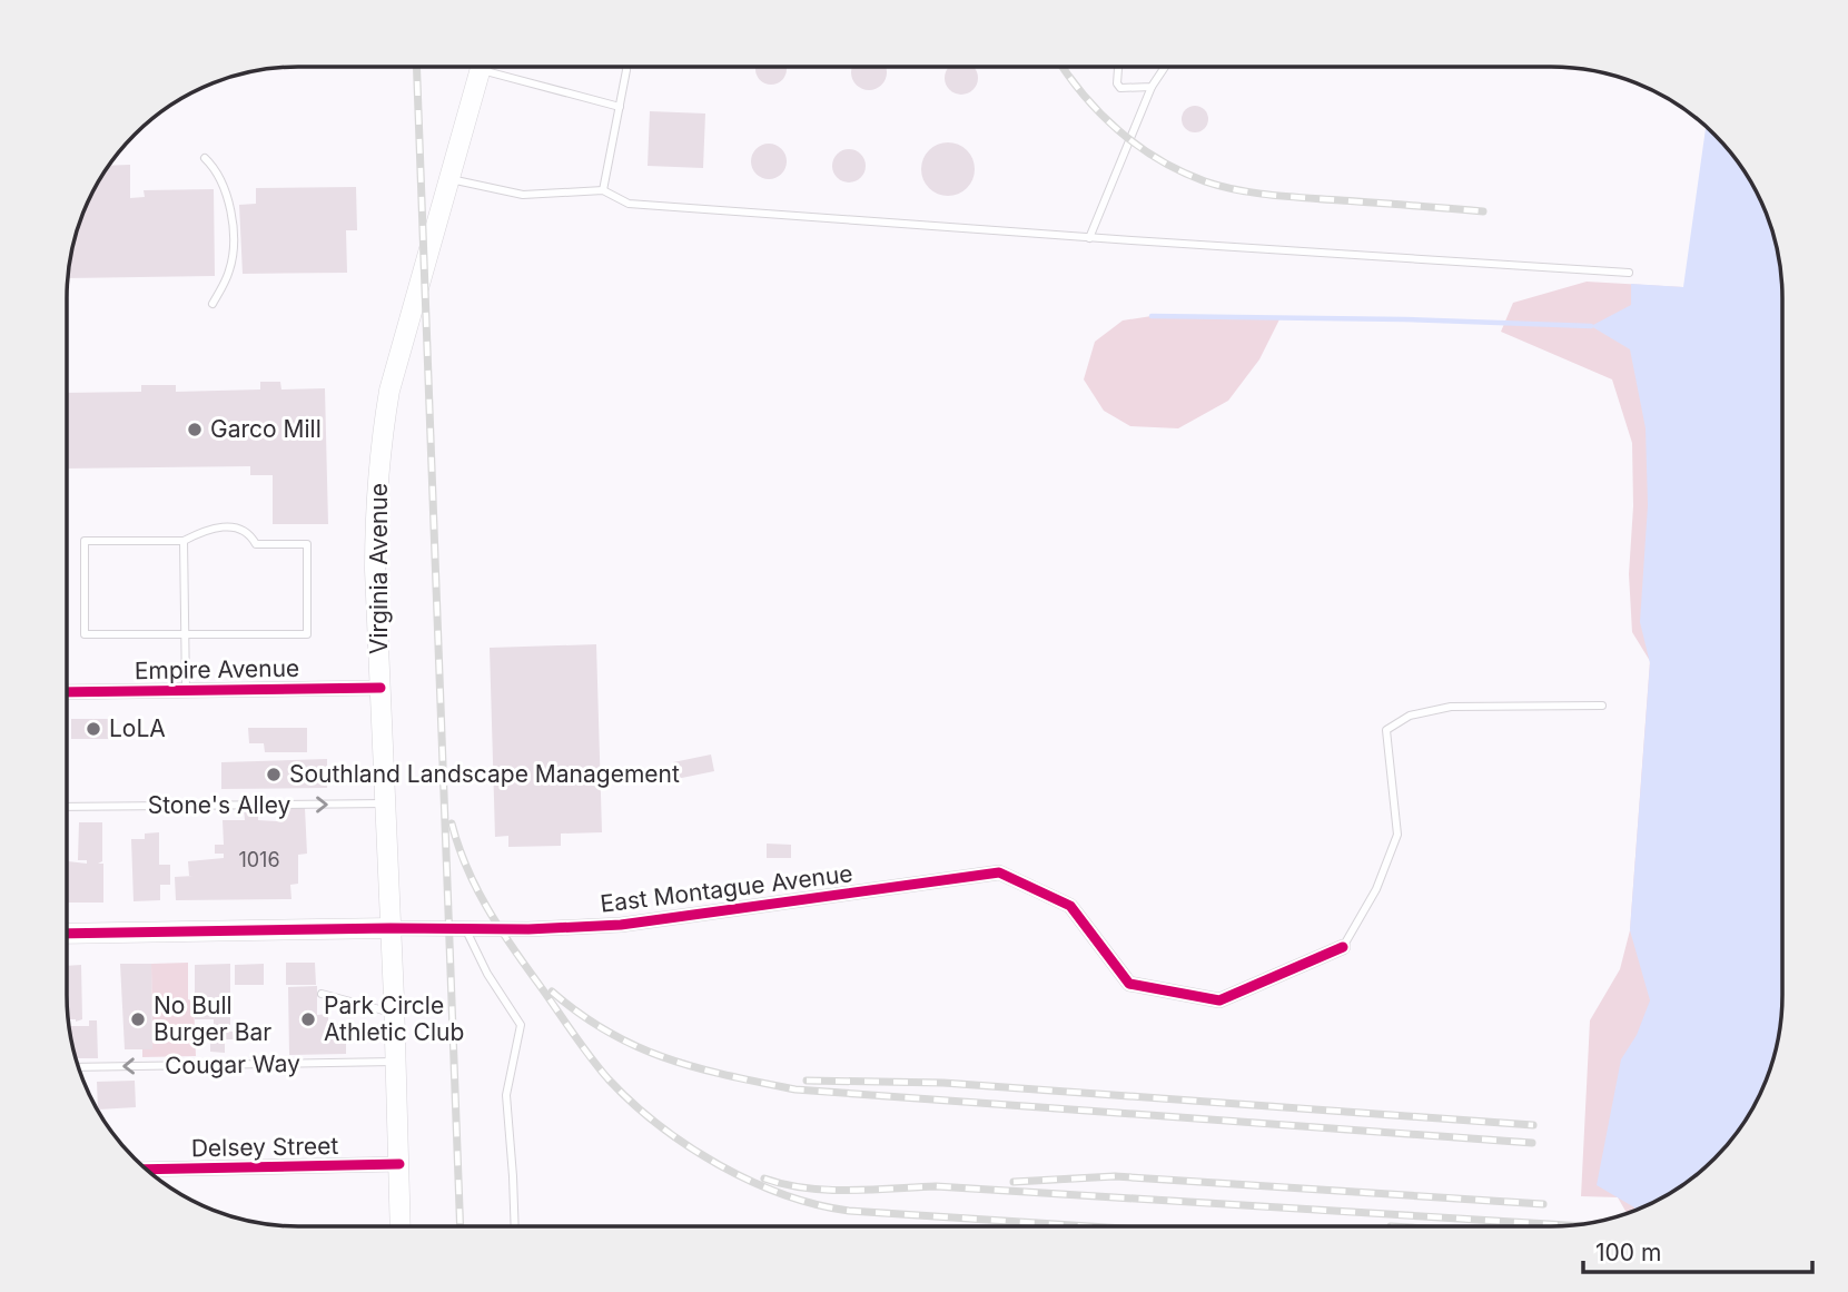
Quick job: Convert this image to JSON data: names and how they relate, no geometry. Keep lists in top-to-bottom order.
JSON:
{
  "streets": {
    "main road": ["Virginia Avenue", "East Montague Avenue"],
    "street": ["Empire Avenue", "Delsey Street"],
    "lane": ["Stone's Alley", "Cougar Way"]
  },
  "crossings": [
    ["Virginia Avenue", "Empire Avenue"],
    ["Virginia Avenue", "Stone's Alley"],
    ["Virginia Avenue", "East Montague Avenue"],
    ["Virginia Avenue", "Cougar Way"],
    ["Virginia Avenue", "Delsey Street"]
  ],
  "one_way": ["Stone's Alley", "Cougar Way"],
  "places": [
    "Garco Mill",
    "LoLA",
    "Southland Landscape Management",
    "No Bull Burger Bar",
    "Park Circle Athletic Club"
  ],
  "house_numbers": ["1016"],
  "scale_bar": "100 m"
}
